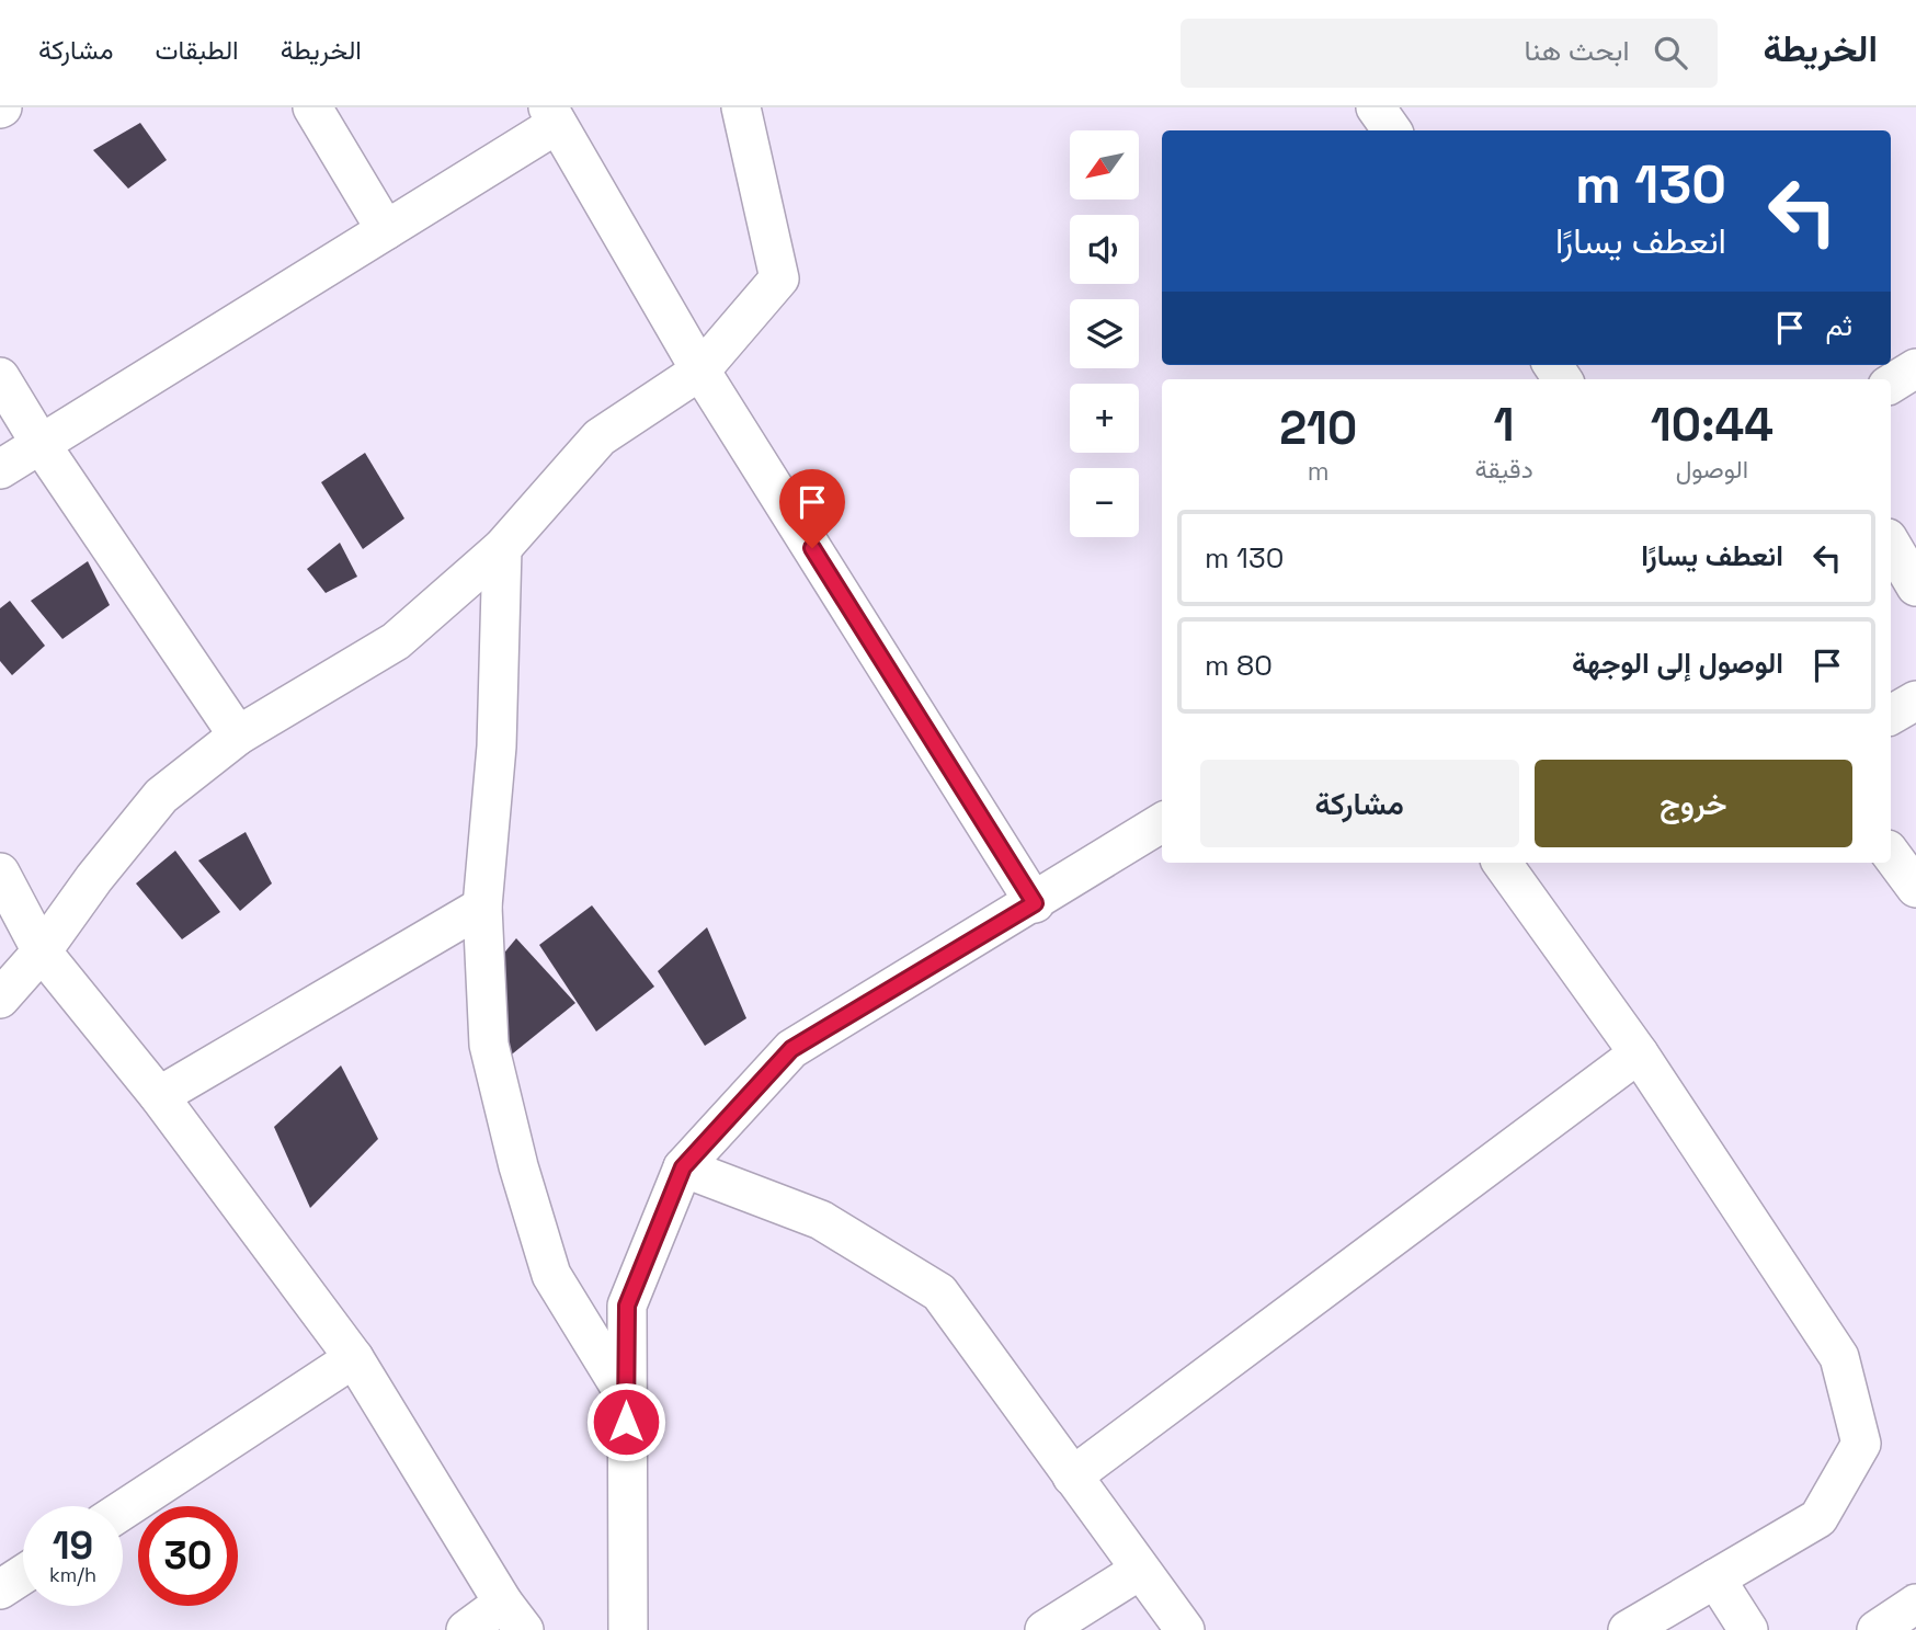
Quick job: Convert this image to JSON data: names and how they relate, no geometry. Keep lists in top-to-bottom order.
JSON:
{
  "north": "bottom left",
  "page": {
    "header": "الخريطة",
    "search": "ابحث هنا",
    "nav": ["الخريطة", "الطبقات", "مشاركة"],
    "map_buttons": ["+", "−"],
    "turn": ["130 m", "انعطف يسارًا"],
    "then": "ثم",
    "eta": [
      "10:44",
      "الوصول",
      "1",
      "دقيقة",
      "210",
      "m"
    ],
    "list": [
      {
        "name": "انعطف يسارًا",
        "value": "130 m"
      },
      {
        "name": "الوصول إلى الوجهة",
        "value": "80 m"
      }
    ],
    "buttons": ["خروج", "مشاركة"],
    "speed": "19 km/h",
    "limit": "30"
  }
}
